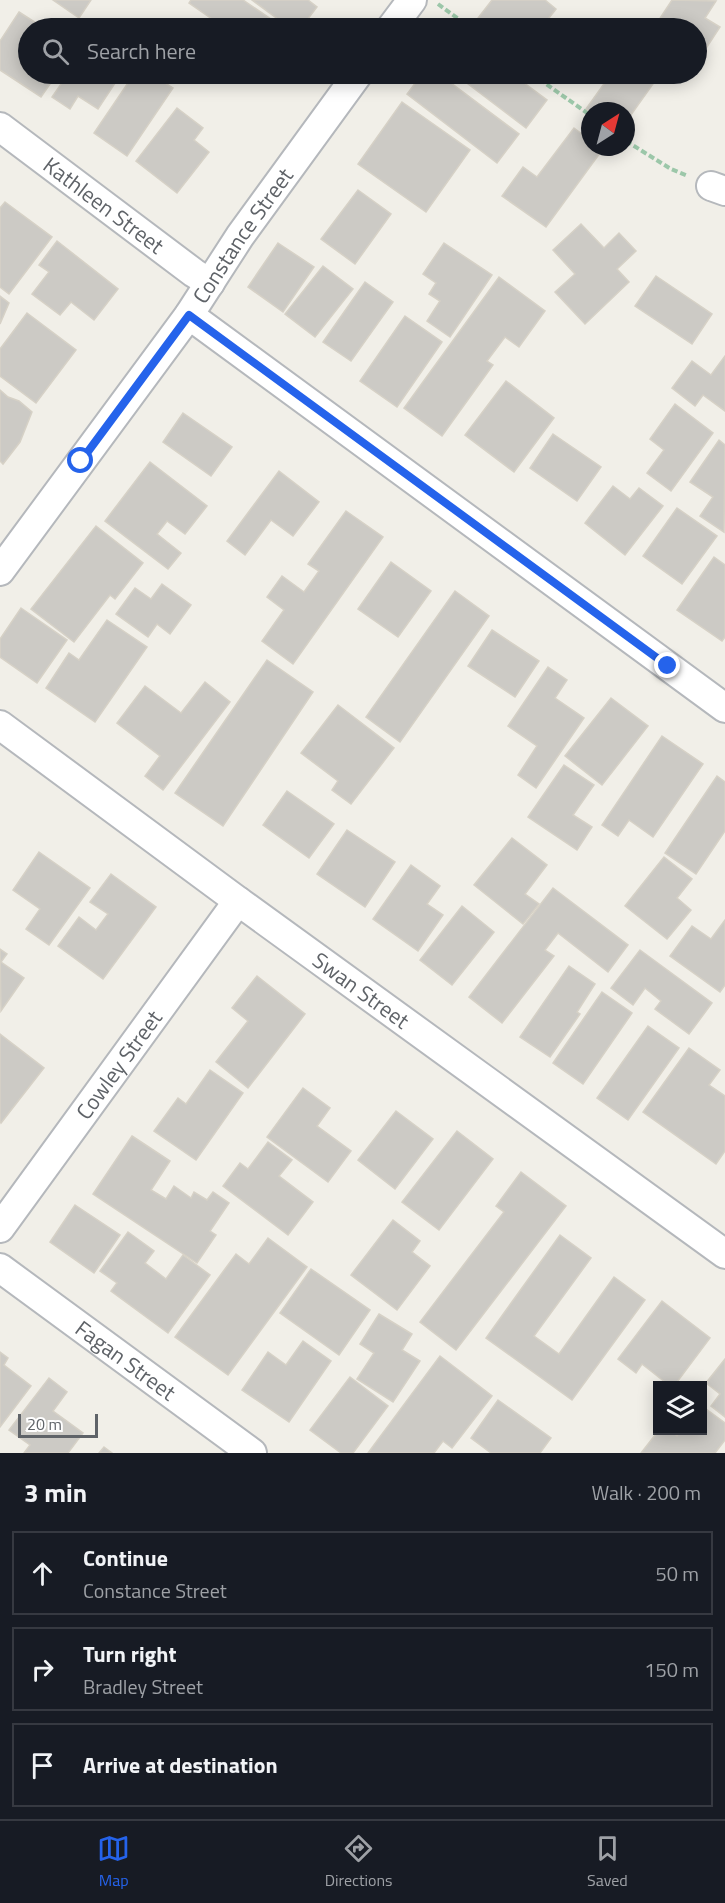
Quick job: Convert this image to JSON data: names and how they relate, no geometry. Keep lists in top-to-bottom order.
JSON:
{
  "streets": {
    "street": [
      "Kathleen Street",
      "Constance Street",
      "Swan Street",
      "Cowley Street",
      "Fagan Street"
    ]
  },
  "crossings": [
    ["Kathleen Street", "Constance Street"],
    ["Swan Street", "Cowley Street"]
  ],
  "scale_bar": "20 m",
  "north": "top right",
  "page": {
    "search": "Search here",
    "scale": "20 m",
    "heading": ["3 min", "Walk · 200 m"],
    "list": [
      ["Continue", "Constance Street", "50 m"],
      ["Turn right", "Bradley Street", "150 m"],
      "Arrive at destination"
    ],
    "nav": ["Map", "Directions", "Saved"]
  }
}
